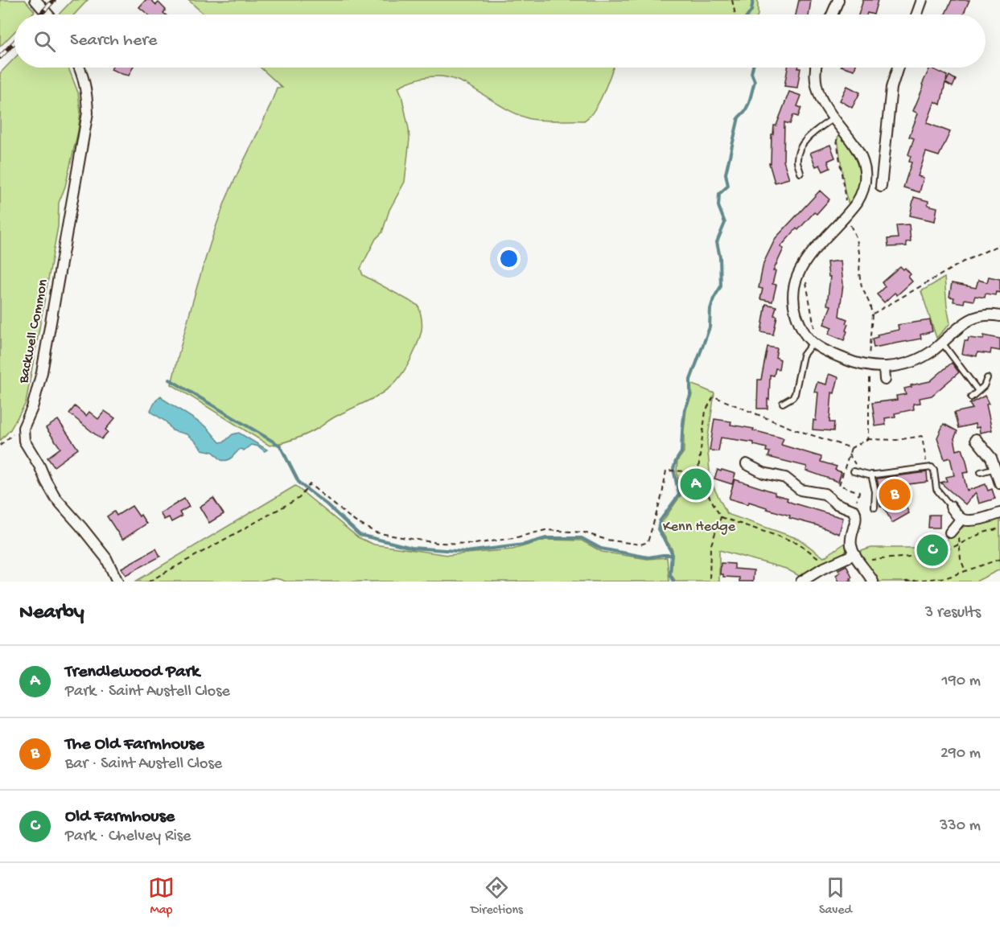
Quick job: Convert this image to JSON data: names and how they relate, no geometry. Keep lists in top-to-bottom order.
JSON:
{
  "streets": {
    "street": ["Backwell Common"]
  },
  "parks": ["Kenn Hedge"],
  "page": {
    "search": "Search here",
    "pins": ["A", "B", "C"],
    "heading": ["Nearby", "3 results"],
    "list": [
      {
        "mark": "A",
        "name": "Trendlewood Park",
        "note": "Park · Saint Austell Close",
        "value": "190 m"
      },
      {
        "mark": "B",
        "name": "The Old Farmhouse",
        "note": "Bar · Saint Austell Close",
        "value": "290 m"
      },
      {
        "mark": "C",
        "name": "Old Farmhouse",
        "note": "Park · Chelvey Rise",
        "value": "330 m"
      }
    ],
    "nav": ["Map", "Directions", "Saved"]
  }
}
